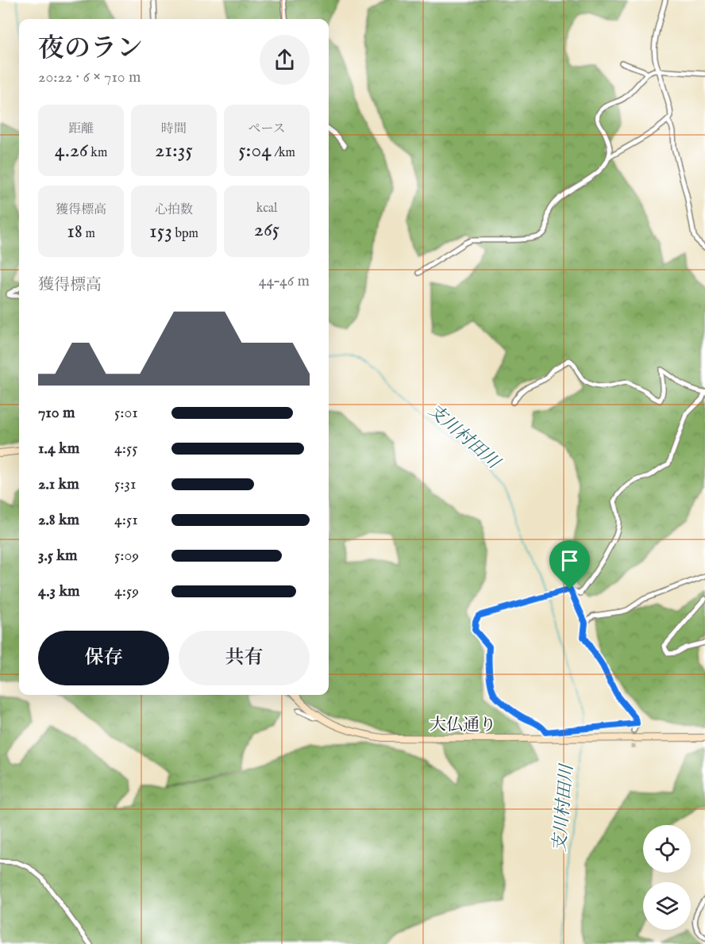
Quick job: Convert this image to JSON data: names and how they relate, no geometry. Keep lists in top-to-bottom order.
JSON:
{
  "streets": {
    "street": ["大仏通り"]
  },
  "water": ["支川村田川"],
  "page": {
    "heading": ["夜のラン", "20:22 · 6 × 710 m"],
    "stats": [
      ["距離", "4.26 km"],
      ["時間", "21:35"],
      ["ペース", "5:04 /km"],
      ["獲得標高", "18 m"],
      ["心拍数", "153 bpm"],
      ["kcal", "265"]
    ],
    "chart": ["獲得標高", "44–46 m"],
    "list": [
      {
        "name": "710 m",
        "note": "5:01"
      },
      {
        "name": "1.4 km",
        "note": "4:55"
      },
      {
        "name": "2.1 km",
        "note": "5:31"
      },
      {
        "name": "2.8 km",
        "note": "4:51"
      },
      {
        "name": "3.5 km",
        "note": "5:09"
      },
      {
        "name": "4.3 km",
        "note": "4:59"
      }
    ],
    "buttons": ["保存", "共有"]
  }
}
